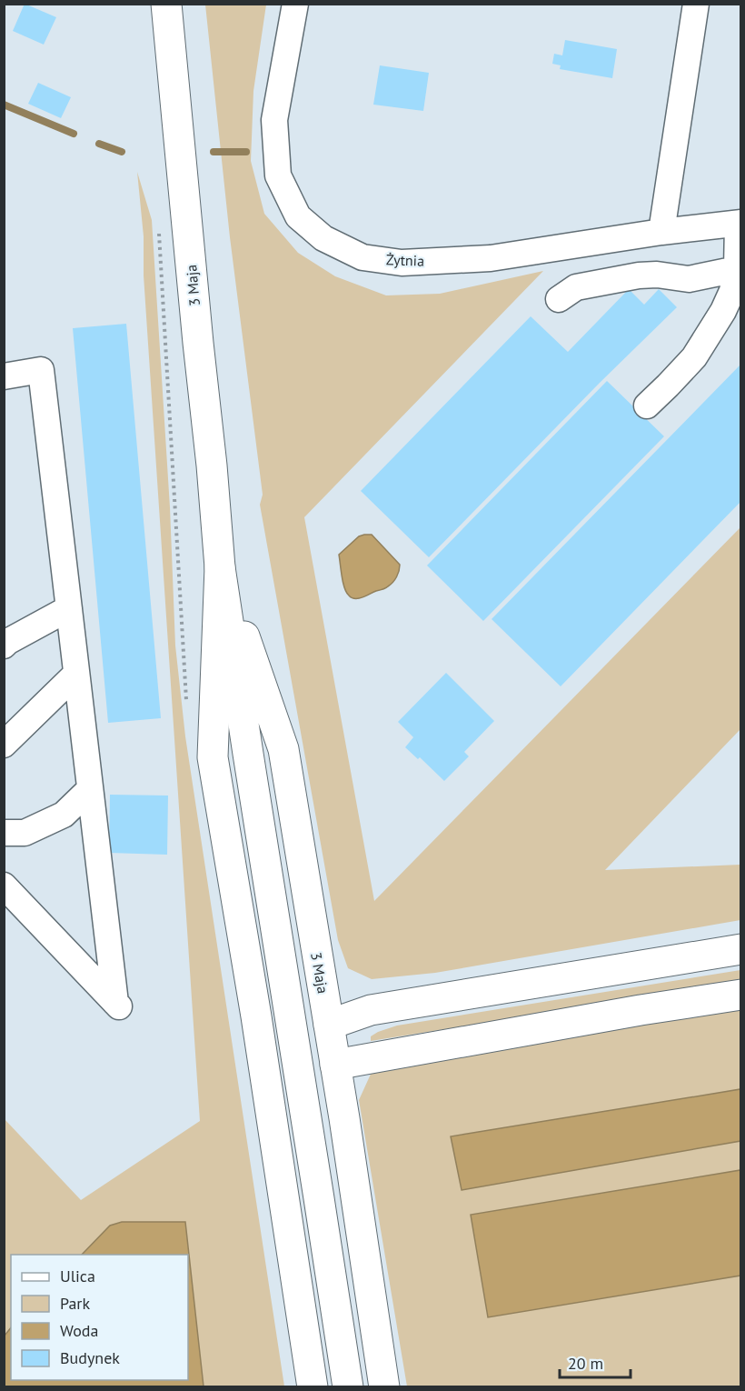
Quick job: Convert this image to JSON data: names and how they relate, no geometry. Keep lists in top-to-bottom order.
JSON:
{
  "streets": {
    "main road": ["3 Maja"],
    "street": ["Żytnia"]
  },
  "legend": [
    "Ulica",
    "Park",
    "Woda",
    "Budynek"
  ],
  "scale_bar": "20 m"
}
